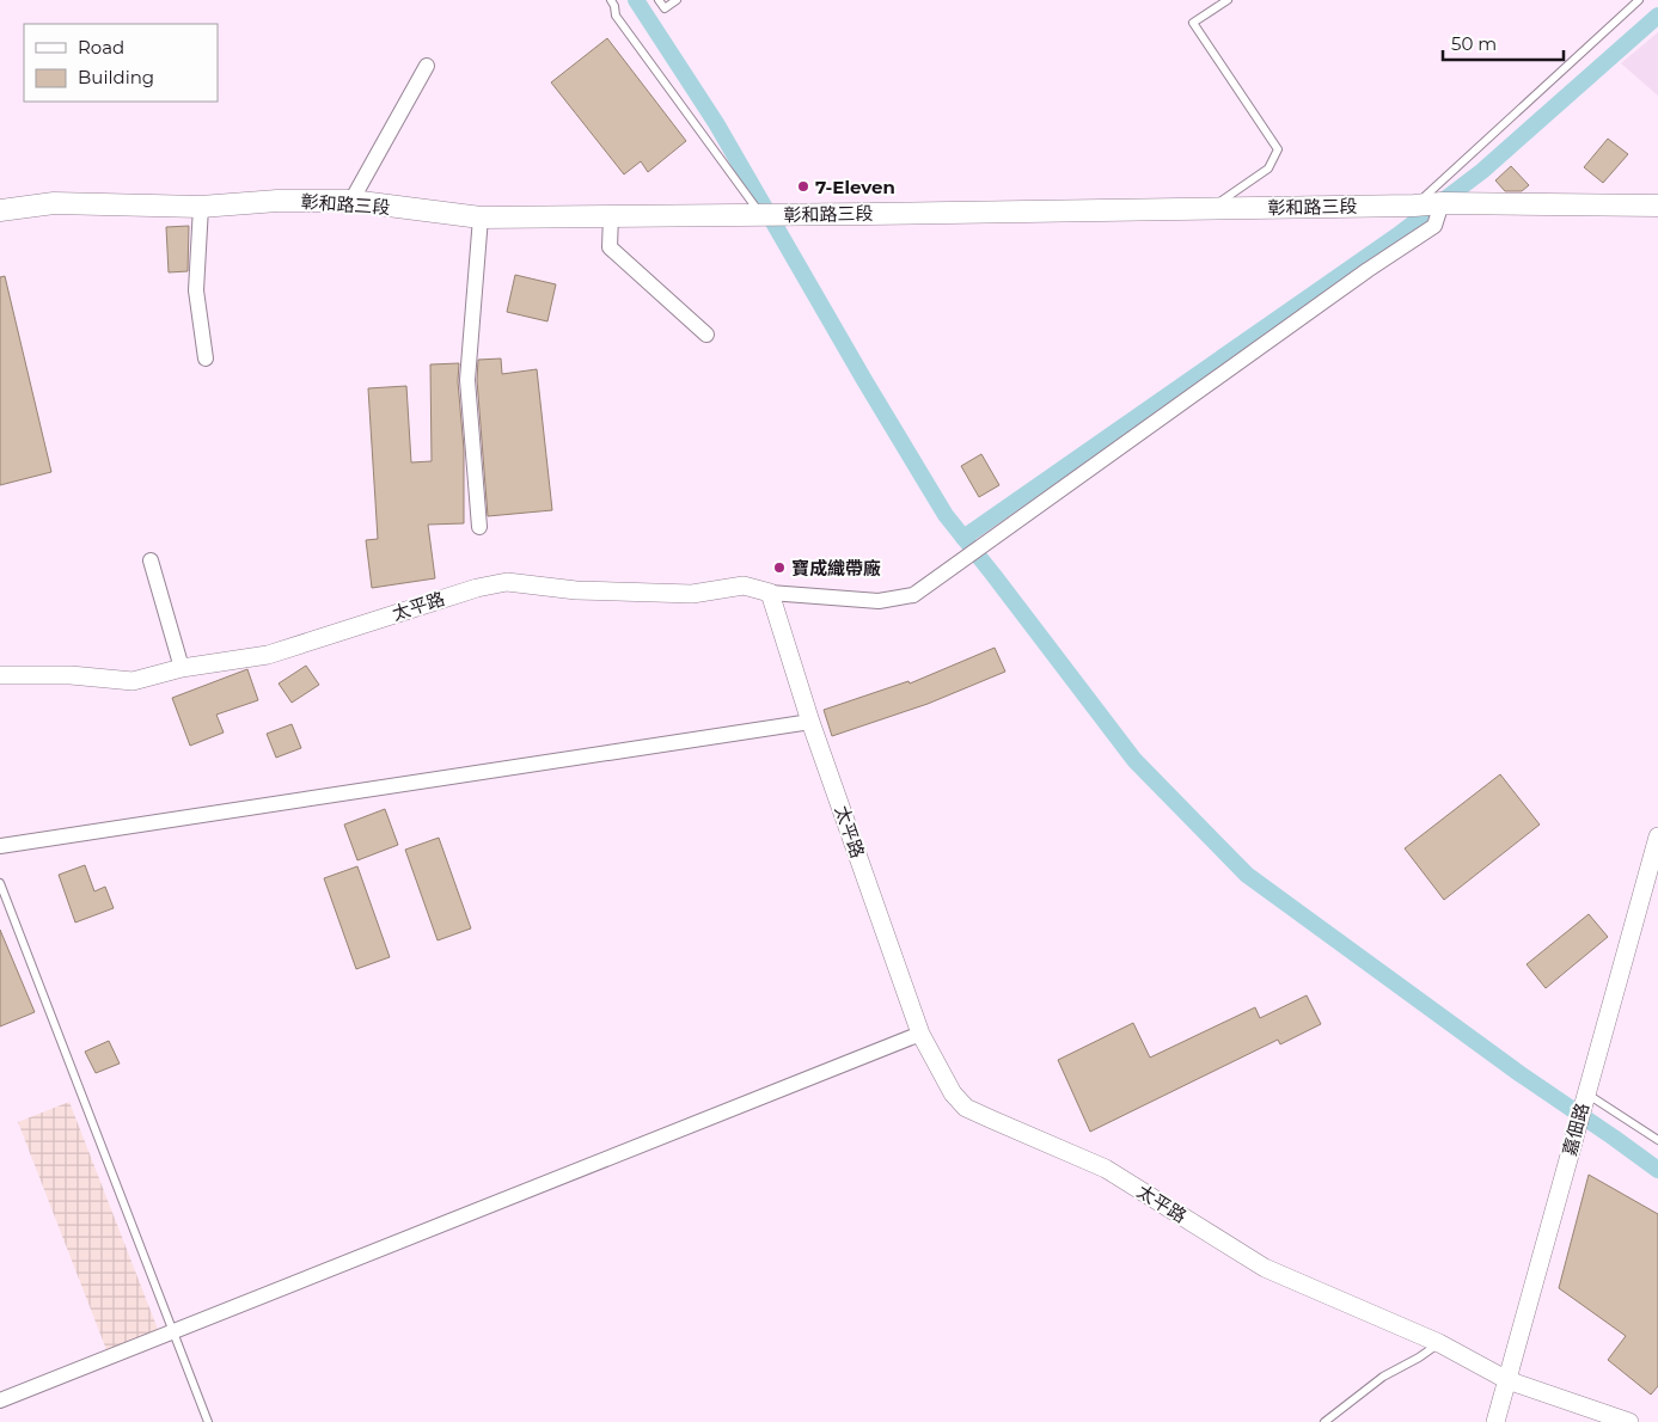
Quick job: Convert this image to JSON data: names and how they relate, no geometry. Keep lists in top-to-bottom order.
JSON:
{
  "streets": {
    "main road": ["彰和路三段"],
    "street": ["太平路", "嘉佃路"]
  },
  "crossings": [
    ["太平路", "嘉佃路"]
  ],
  "places": ["7-Eleven", "寶成織帶廠"],
  "legend": ["Road", "Building"],
  "scale_bar": "50 m"
}
